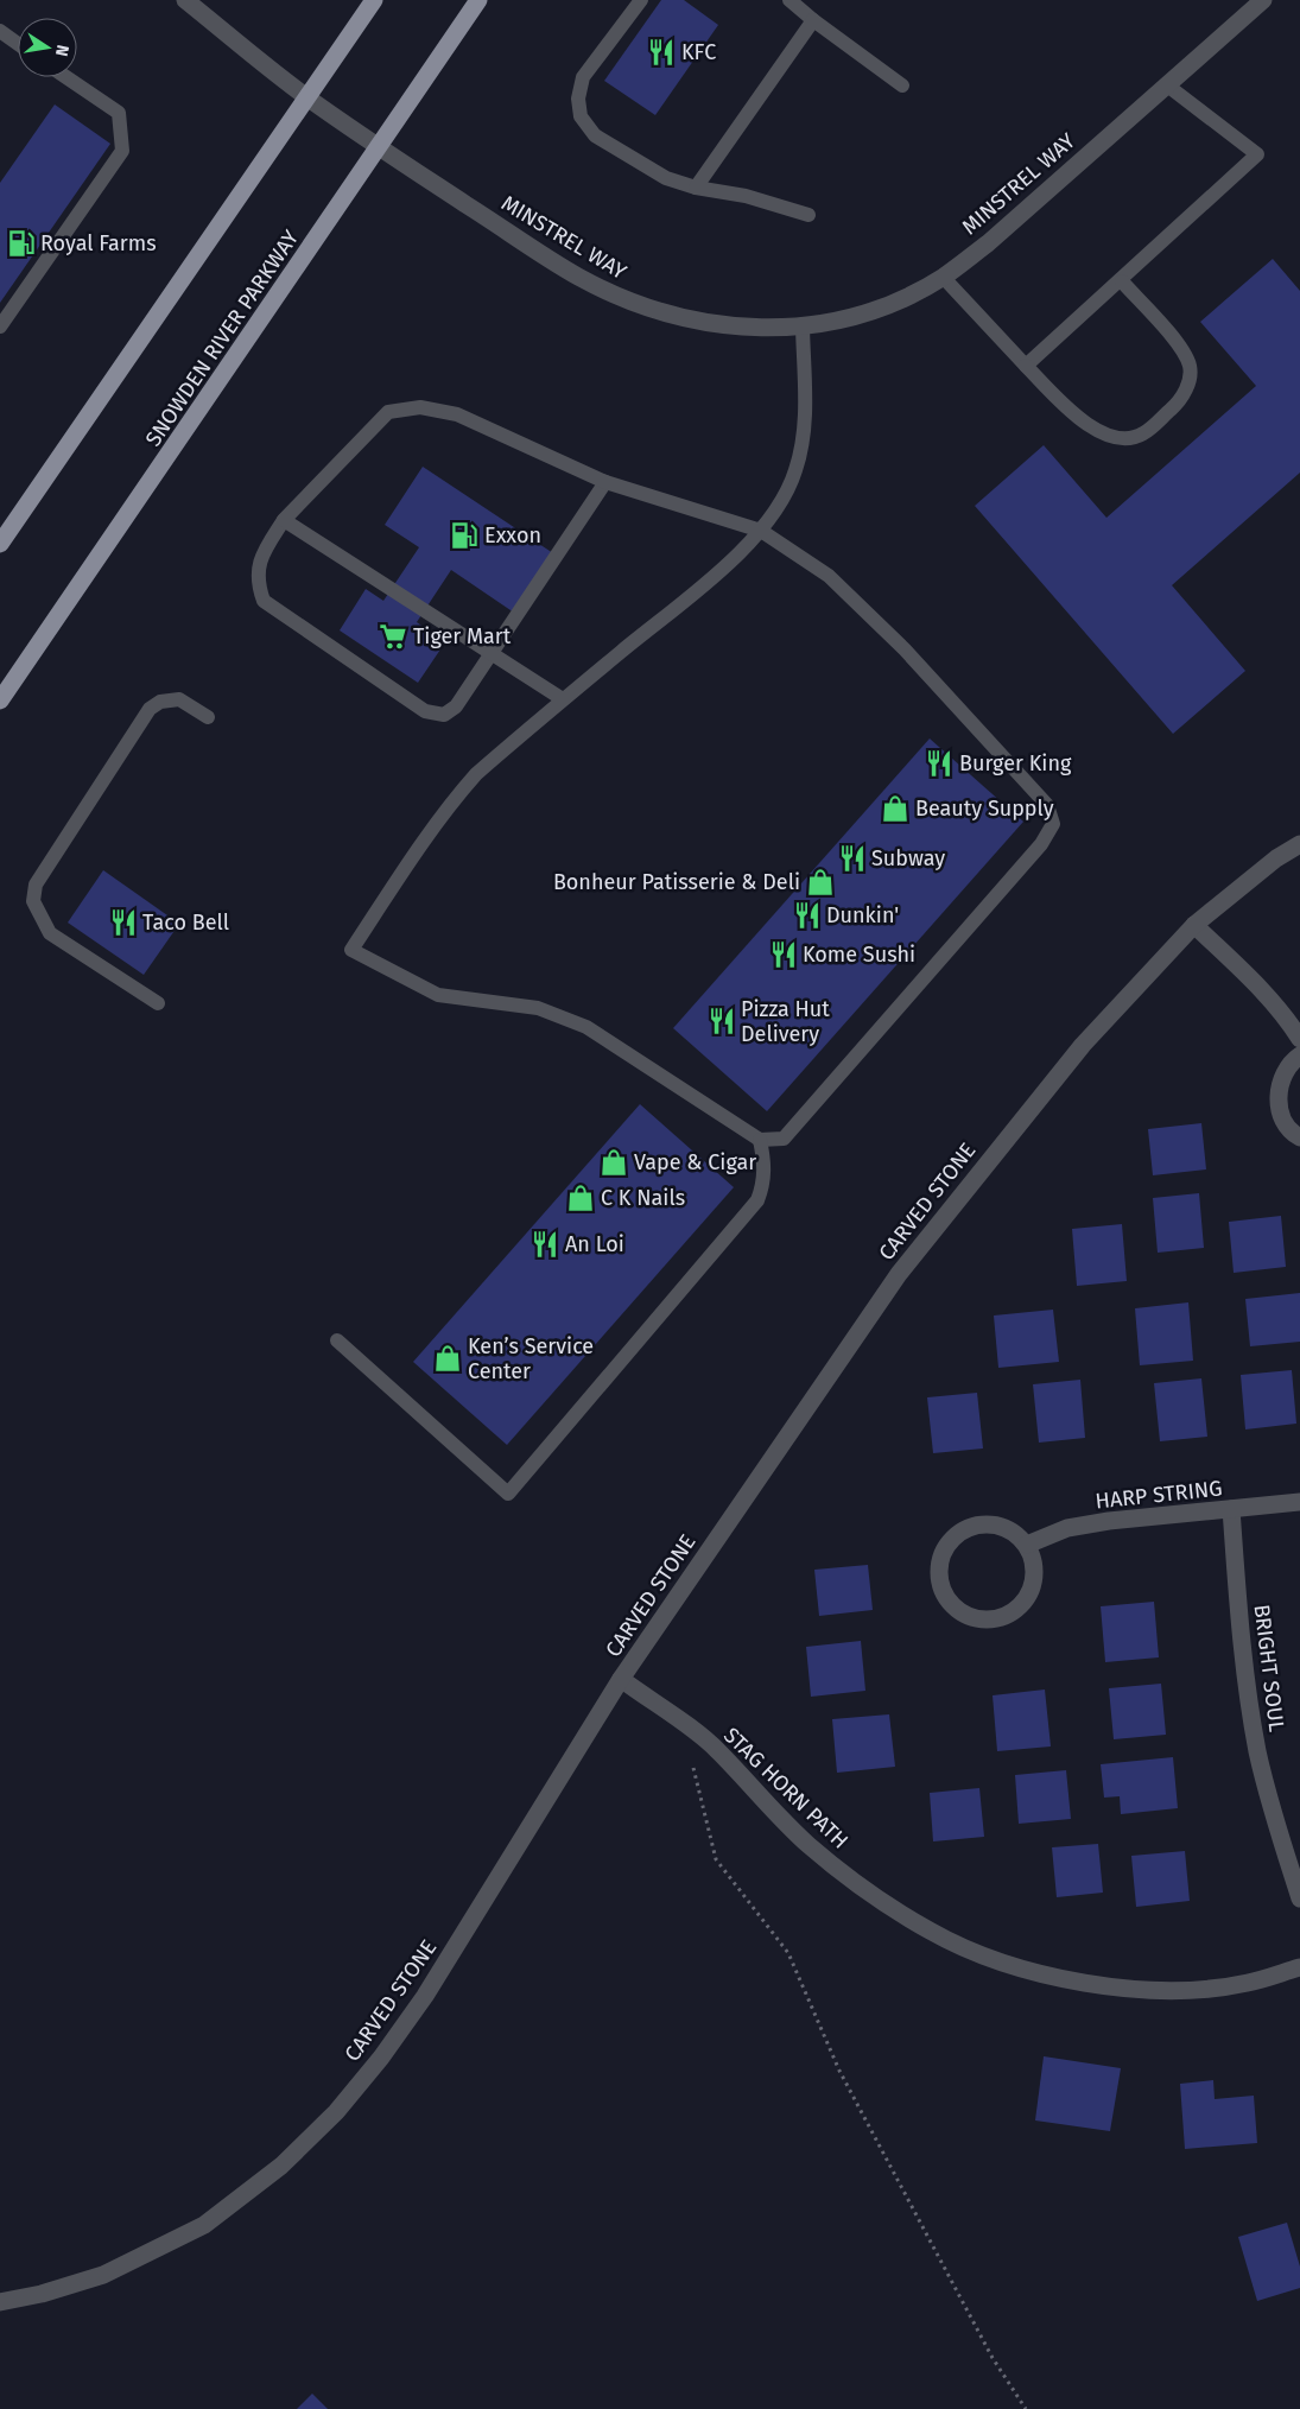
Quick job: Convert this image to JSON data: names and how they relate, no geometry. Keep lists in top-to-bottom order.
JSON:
{
  "streets": {
    "main road": ["SNOWDEN RIVER PARKWAY"],
    "street": [
      "MINSTREL WAY",
      "CARVED STONE",
      "HARP STRING",
      "BRIGHT SOUL",
      "STAG HORN PATH"
    ]
  },
  "crossings": [
    ["MINSTREL WAY", "SNOWDEN RIVER PARKWAY"],
    ["CARVED STONE", "STAG HORN PATH"],
    ["HARP STRING", "BRIGHT SOUL"]
  ],
  "places": {
    "restaurant": [
      "KFC",
      "Burger King",
      "Subway",
      "Dunkin'",
      "Taco Bell",
      "Kome Sushi",
      "Pizza Hut Delivery",
      "An Loi"
    ],
    "fuel station": ["Royal Farms", "Exxon"],
    "supermarket": ["Tiger Mart"],
    "shop": [
      "Beauty Supply",
      "Bonheur Patisserie & Deli",
      "Vape & Cigar",
      "C K Nails",
      "Ken’s Service Center"
    ]
  },
  "north": "right"
}
